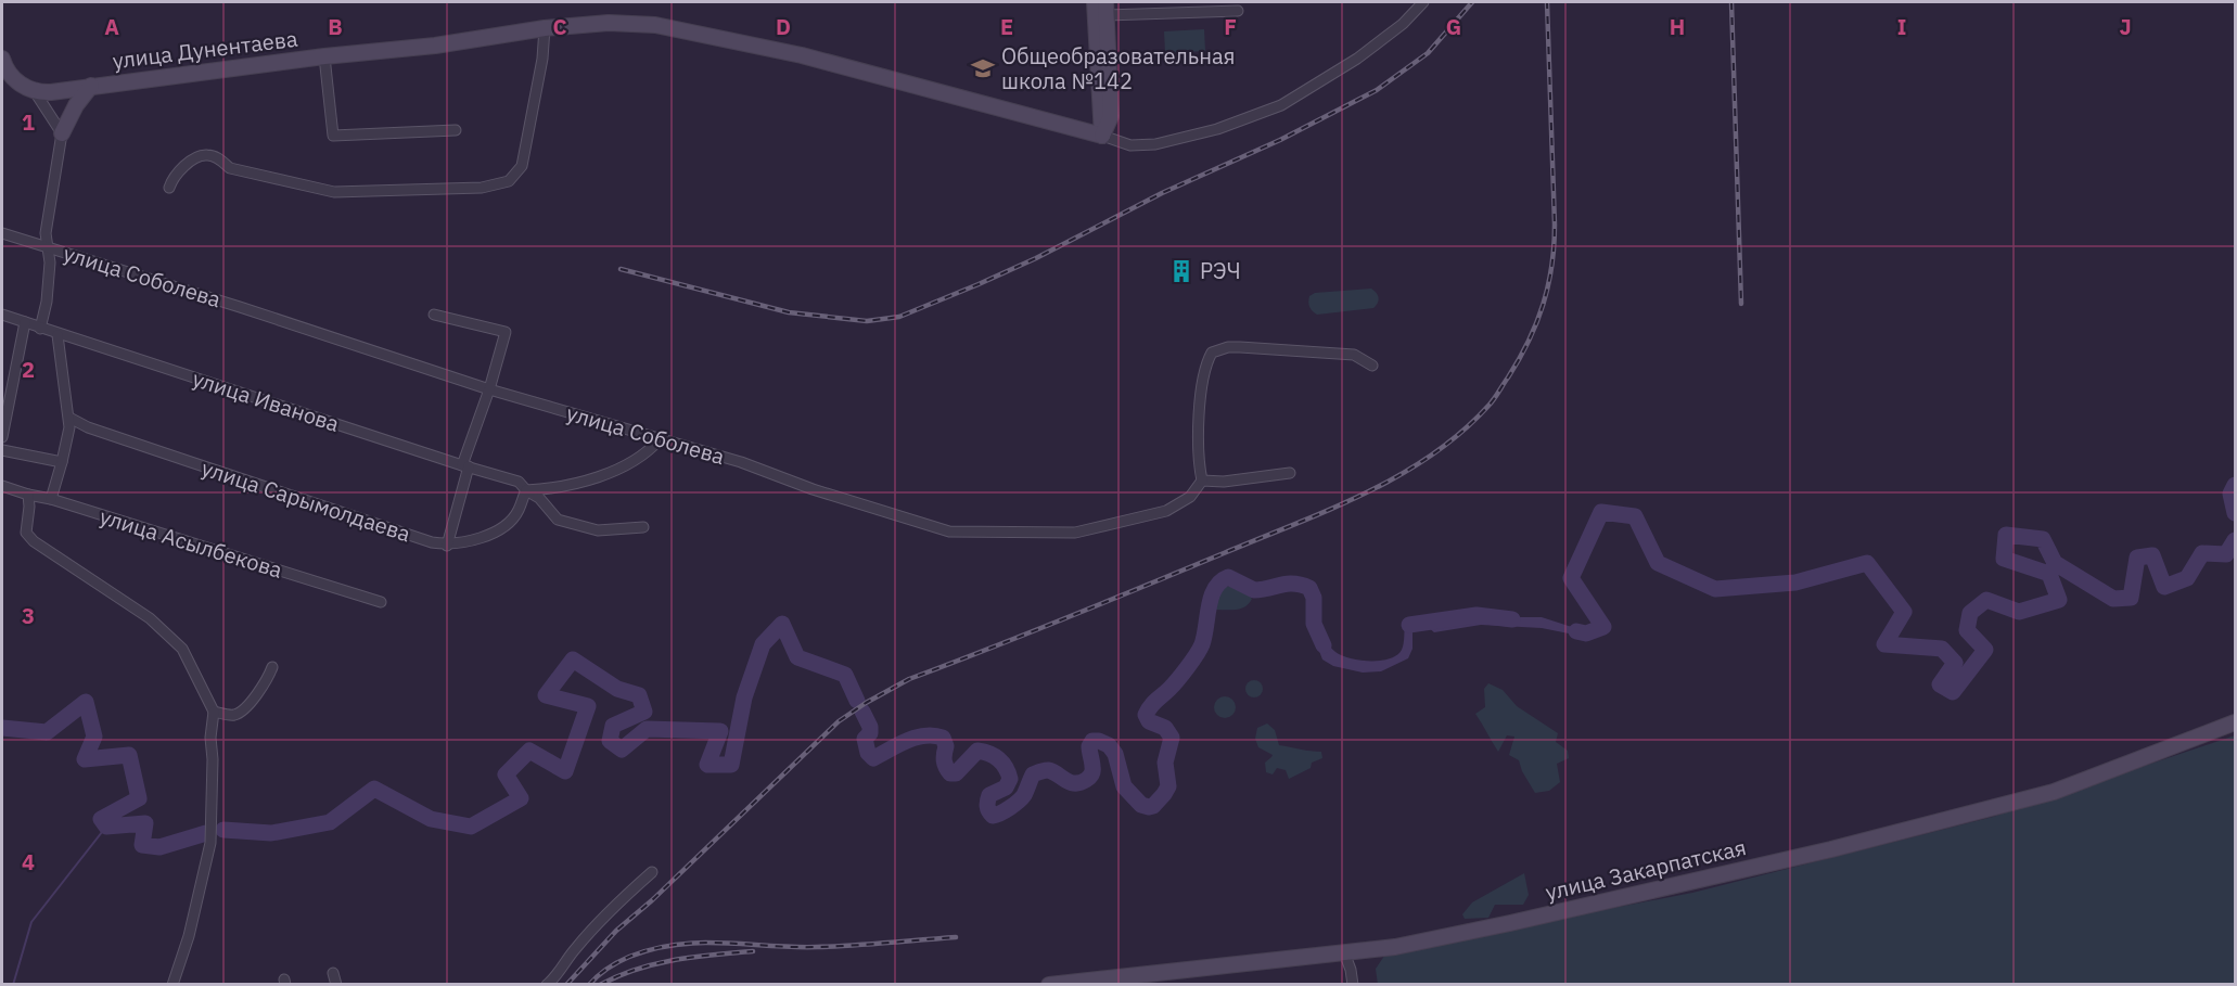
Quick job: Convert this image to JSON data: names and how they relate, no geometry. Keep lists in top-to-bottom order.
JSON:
{
  "streets": {
    "street": [
      "улица Дунентаева",
      "улица Соболева",
      "улица Иванова",
      "улица Сарымолдаева",
      "улица Асылбекова",
      "улица Закарпатская"
    ]
  },
  "crossings": [
    ["улица Иванова", "улица Сарымолдаева"]
  ],
  "places": {
    "school or university": ["Общеобразовательная школа №142"],
    "building": ["РЭЧ"]
  },
  "grid": {
    "columns": [
      "A",
      "B",
      "C",
      "D",
      "E",
      "F",
      "G",
      "H",
      "I",
      "J"
    ],
    "rows": [
      "1",
      "2",
      "3",
      "4"
    ]
  }
}
